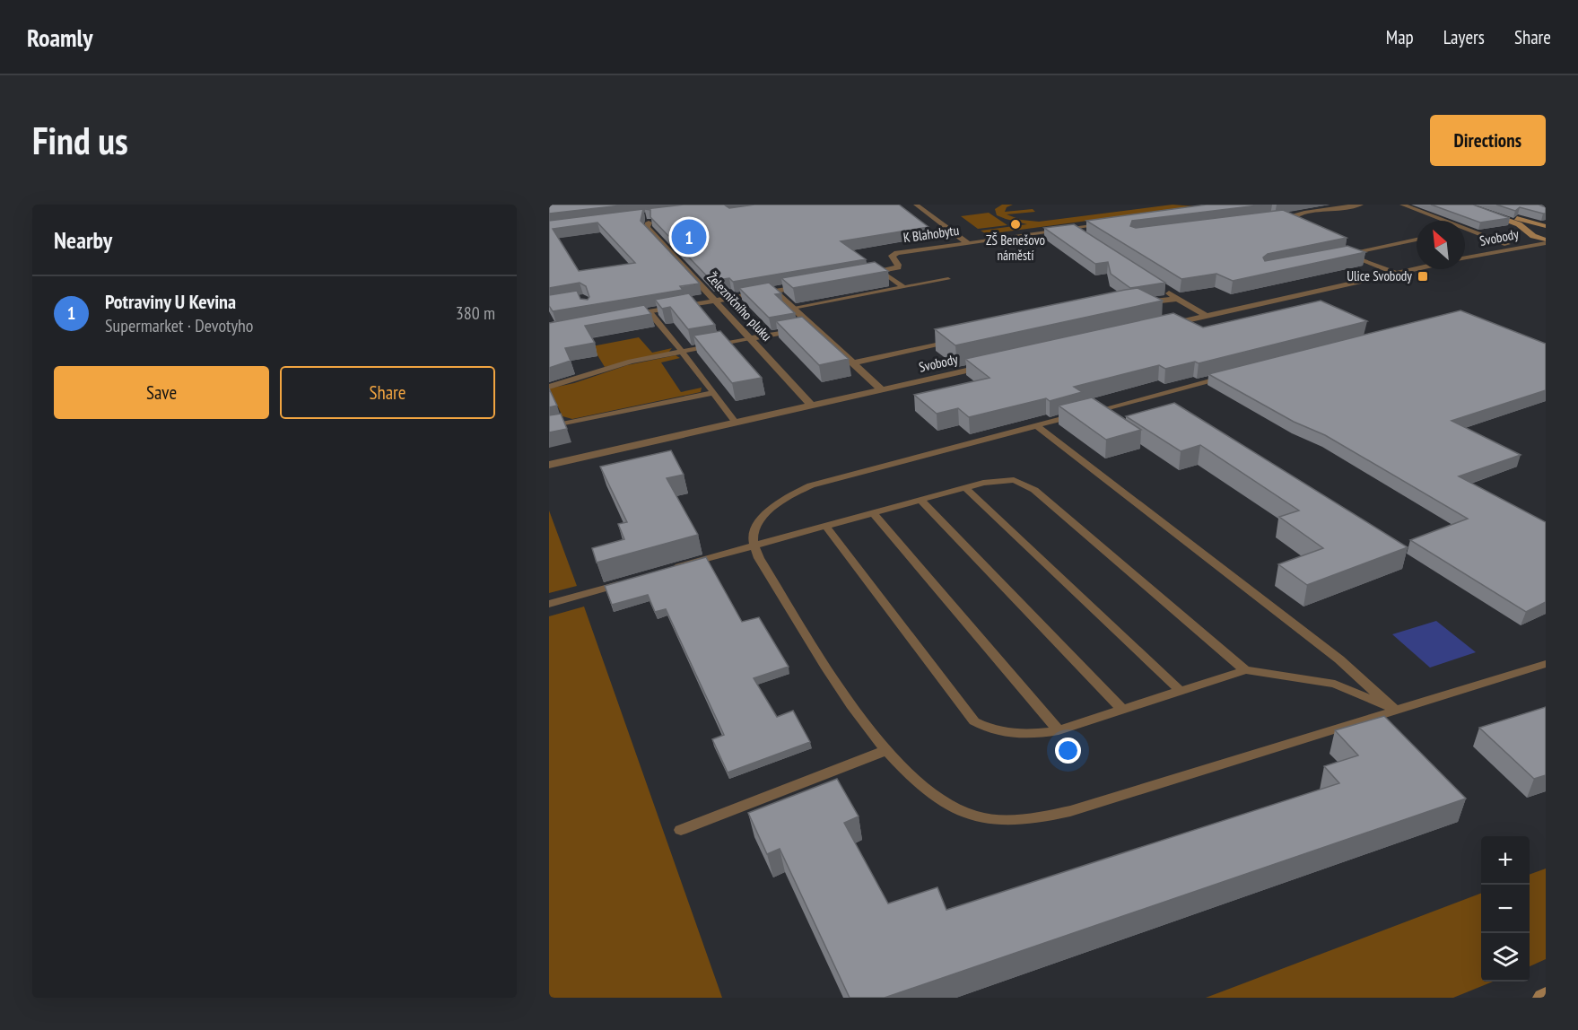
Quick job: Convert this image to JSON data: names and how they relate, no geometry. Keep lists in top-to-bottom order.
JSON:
{
  "streets": {
    "street": ["K Blahobytu", "Svobody", "Železničního pluku"]
  },
  "crossings": [
    ["Svobody", "Železničního pluku"]
  ],
  "places": {
    "other": ["ZŠ Benešovo náměstí"],
    "transit": ["Ulice Svobody"]
  },
  "north": "top left",
  "page": {
    "header": "Roamly",
    "nav": ["Map", "Layers", "Share"],
    "buttons": [
      "Directions",
      ["Save", "Share"]
    ],
    "title": "Find us",
    "heading": "Nearby",
    "pins": "1",
    "list": [
      {
        "mark": "1",
        "name": "Potraviny U Kevina",
        "note": "Supermarket · Devotyho",
        "value": "380 m"
      }
    ],
    "map_buttons": ["+", "−"]
  }
}
